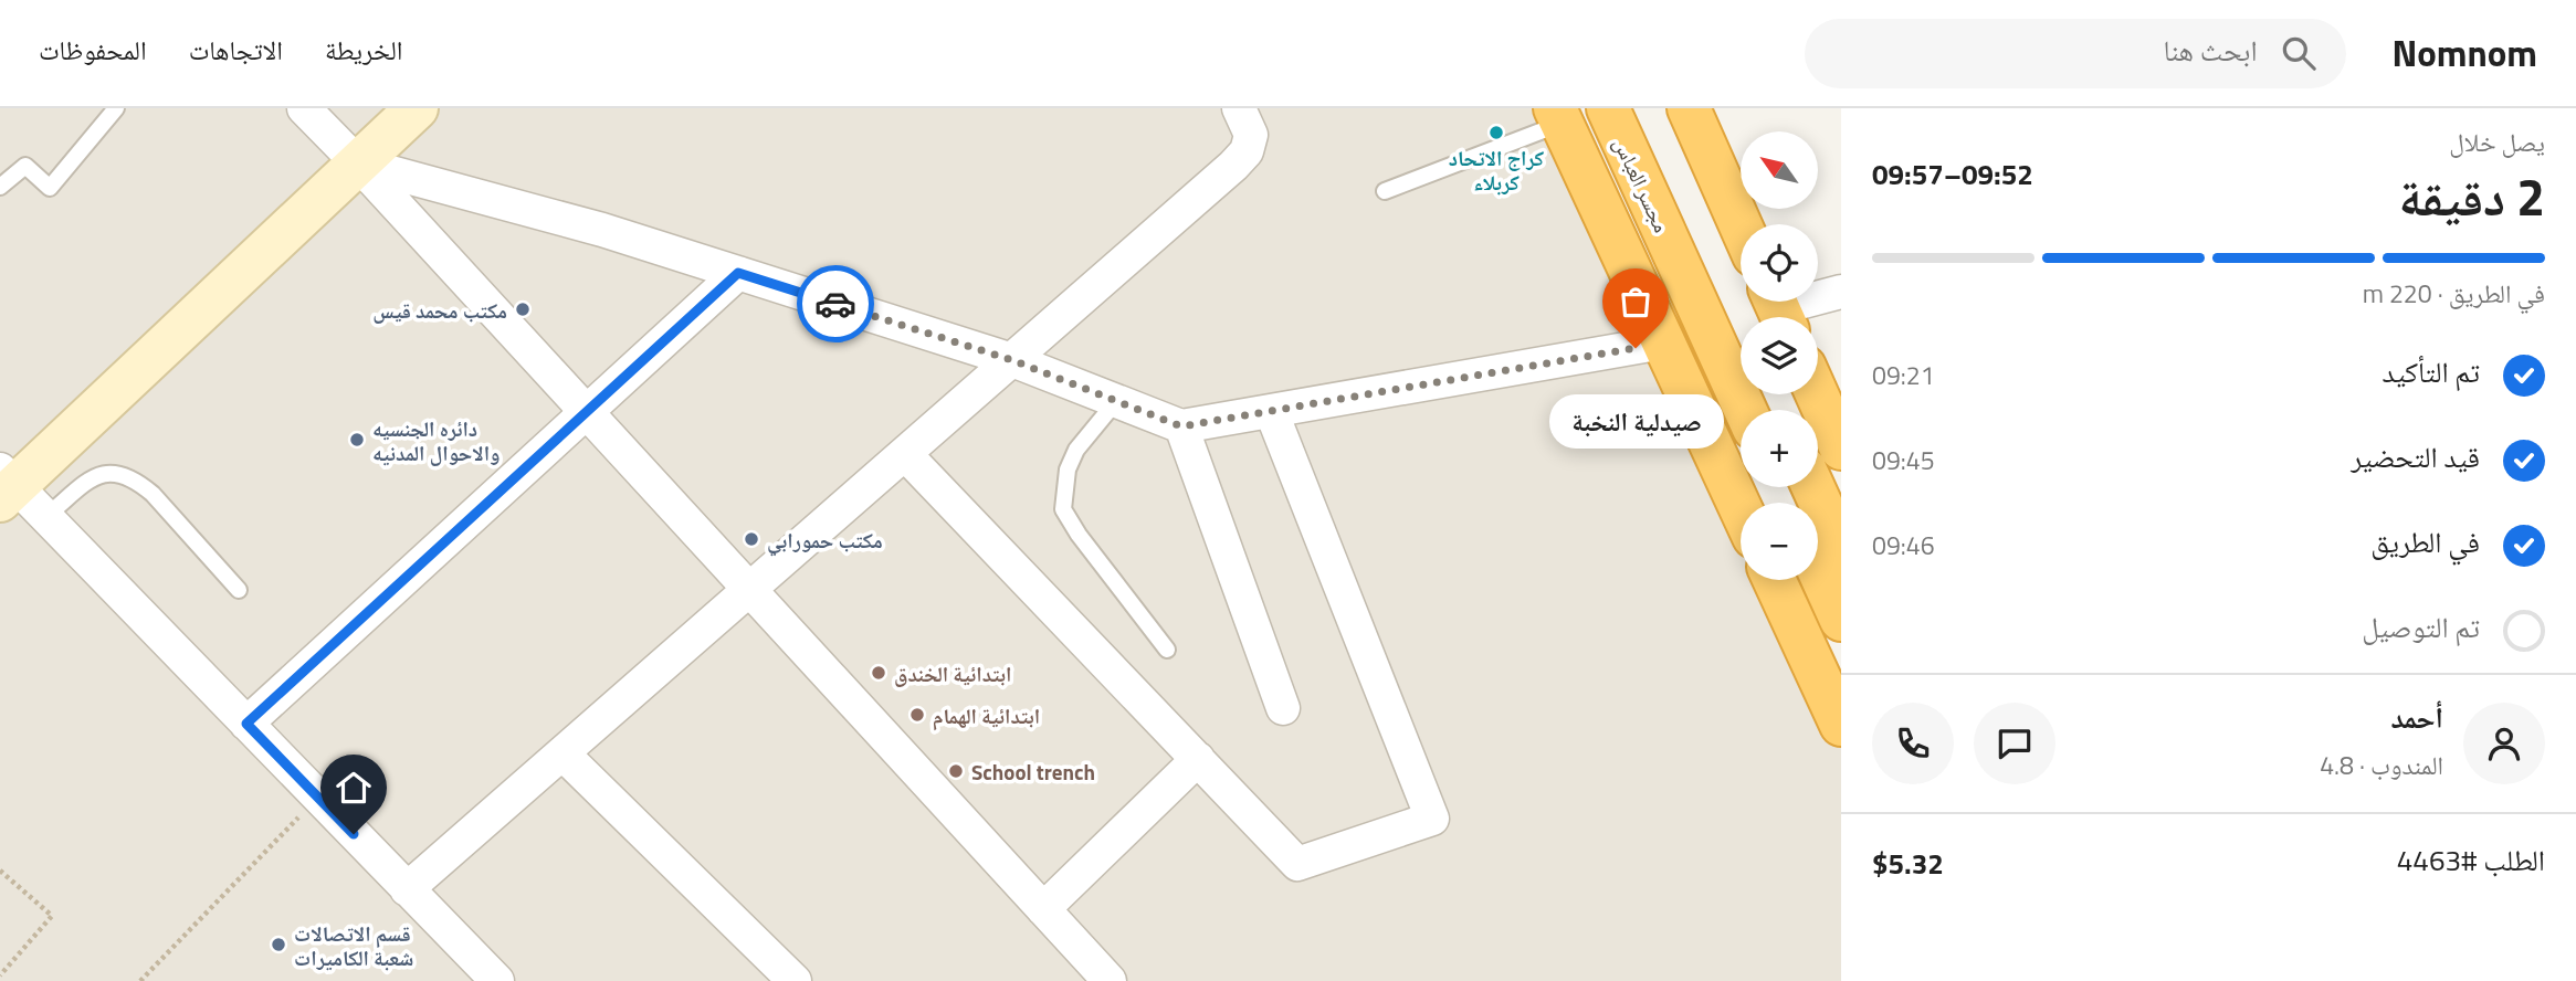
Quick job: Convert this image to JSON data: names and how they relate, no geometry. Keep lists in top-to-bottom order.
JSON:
{
  "streets": {
    "highway": ["مجسر العباس"]
  },
  "places": [
    "كراج الاتحاد كربلاء",
    "مكتب محمد قيس",
    "صيدلية النخبة",
    "دائره الجنسيه والاحوال المدنيه",
    "مكتب حمورابي",
    "ابتدائية الخندق",
    "ابتدائية الهمام",
    "School trench",
    "قسم الاتصالات شعبة الكاميرات"
  ],
  "north": "top left",
  "page": {
    "header": "Nomnom",
    "search": "ابحث هنا",
    "nav": ["الخريطة", "الاتجاهات", "المحفوظات"],
    "heading": ["2 دقيقة", "يصل خلال", "09:52–09:57"],
    "panel": [
      "أحمد",
      "المندوب · 4.8",
      "الطلب #4463",
      "$5.32"
    ],
    "map_buttons": ["+", "−"],
    "bar": "في الطريق · 220 m",
    "list": [
      ["تم التأكيد", "09:21"],
      ["قيد التحضير", "09:45"],
      ["في الطريق", "09:46"],
      "تم التوصيل"
    ],
    "bubble": "صيدلية النخبة"
  }
}
